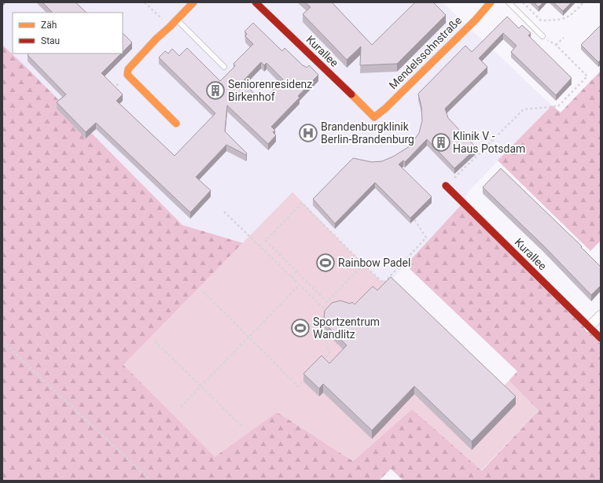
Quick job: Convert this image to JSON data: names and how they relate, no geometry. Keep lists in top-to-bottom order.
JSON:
{
  "streets": {
    "street": ["Kurallee", "Mendelssohnstraße"]
  },
  "crossings": [
    ["Kurallee", "Mendelssohnstraße"]
  ],
  "places": {
    "building": ["Seniorenresidenz Birkenhof", "Klinik V - Haus Potsdam"],
    "hospital": ["Brandenburgklinik Berlin-Brandenburg"],
    "sports": ["Rainbow Padel", "Sportzentrum Wandlitz"]
  },
  "legend": ["Zäh", "Stau"]
}
